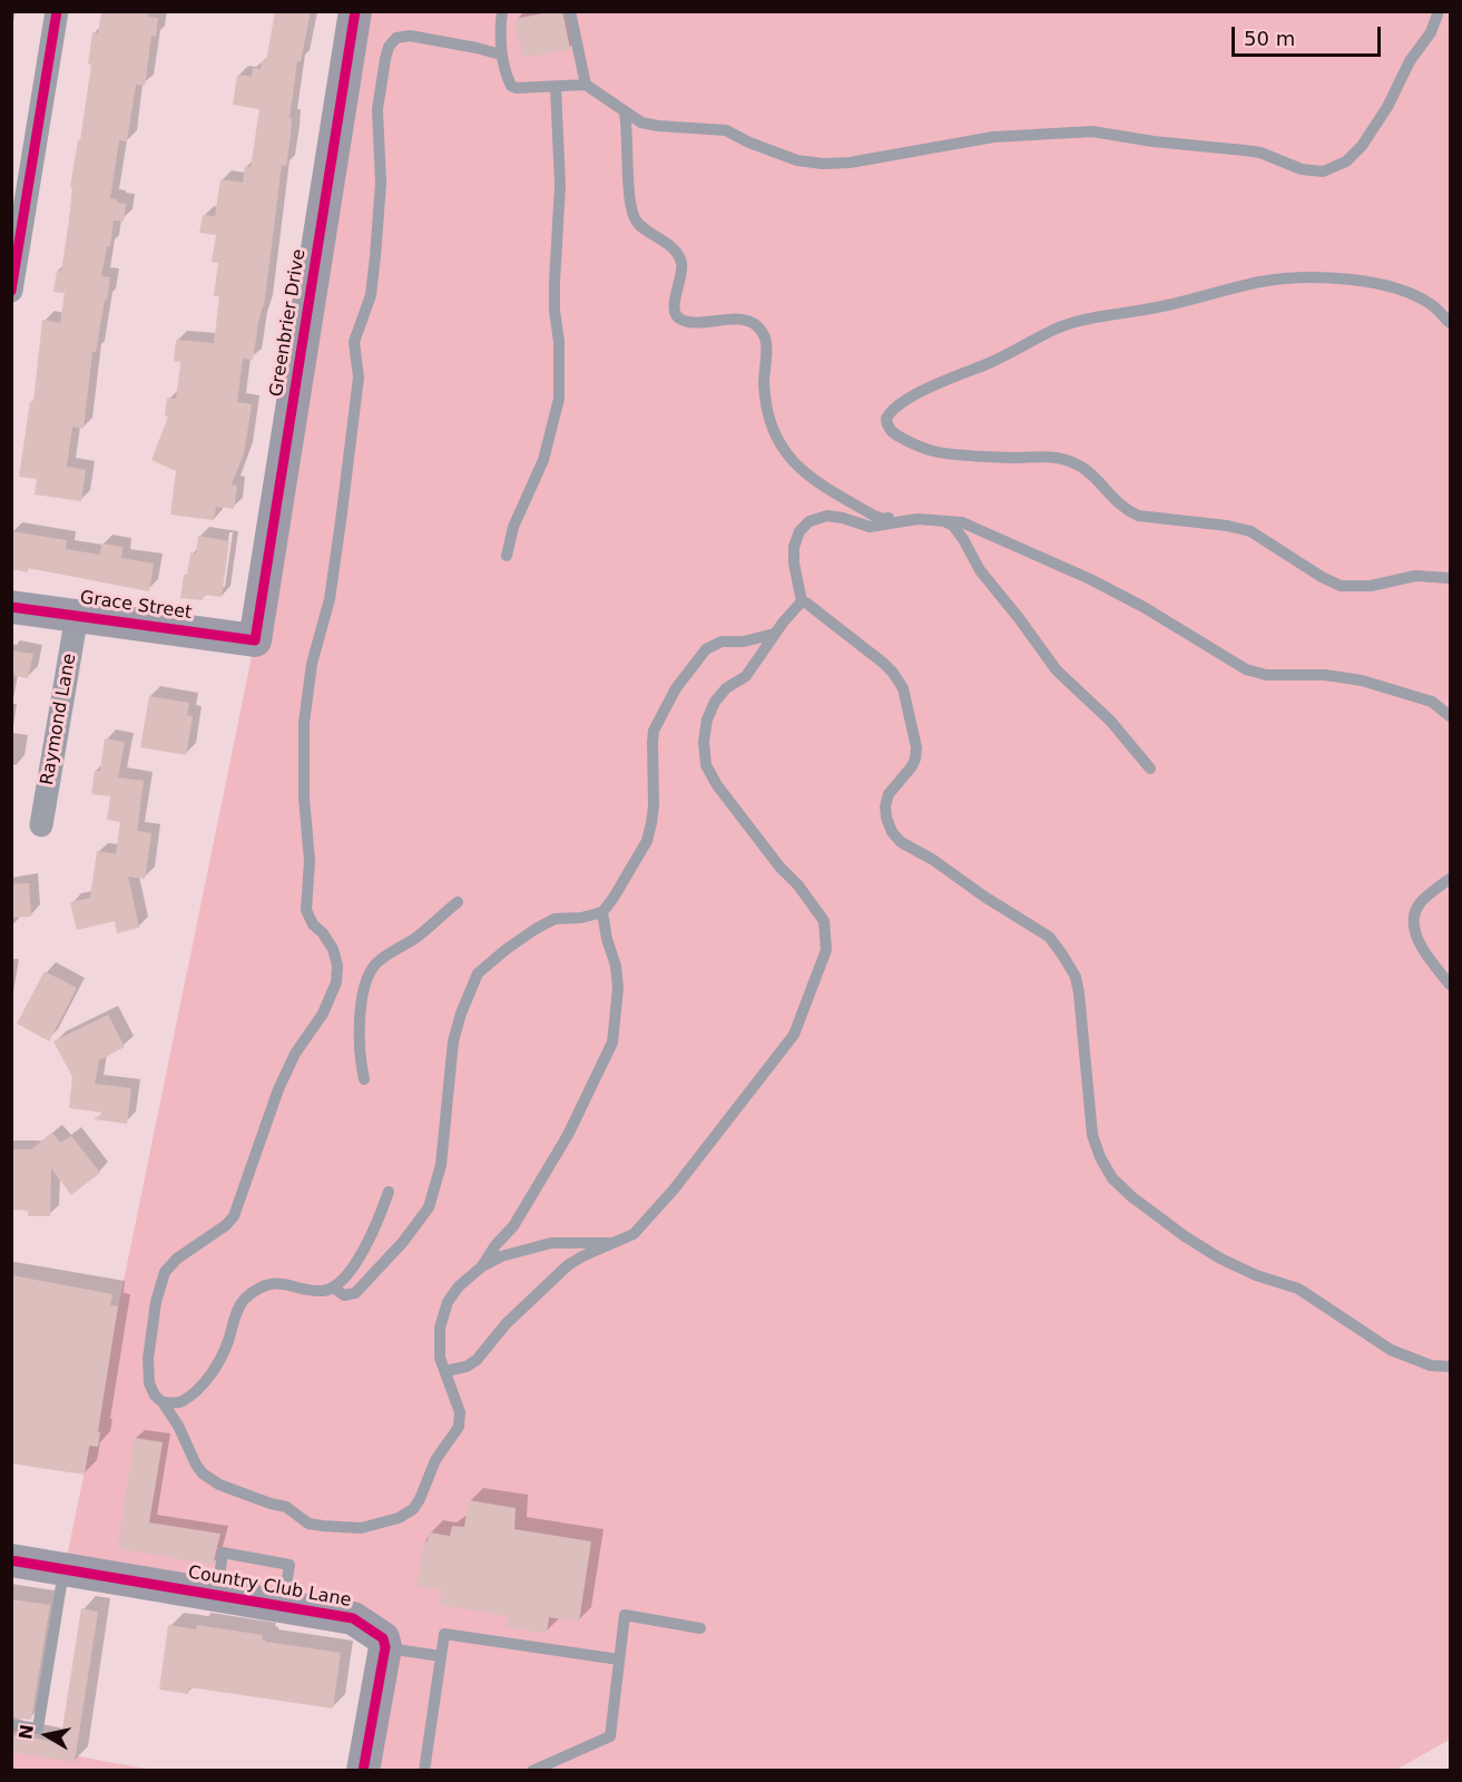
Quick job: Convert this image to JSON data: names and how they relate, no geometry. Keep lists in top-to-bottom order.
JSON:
{
  "streets": {
    "street": [
      "Greenbrier Drive",
      "Grace Street",
      "Raymond Lane",
      "Country Club Lane"
    ]
  },
  "crossings": [
    ["Greenbrier Drive", "Grace Street"],
    ["Grace Street", "Raymond Lane"]
  ],
  "scale_bar": "50 m",
  "north": "left"
}
